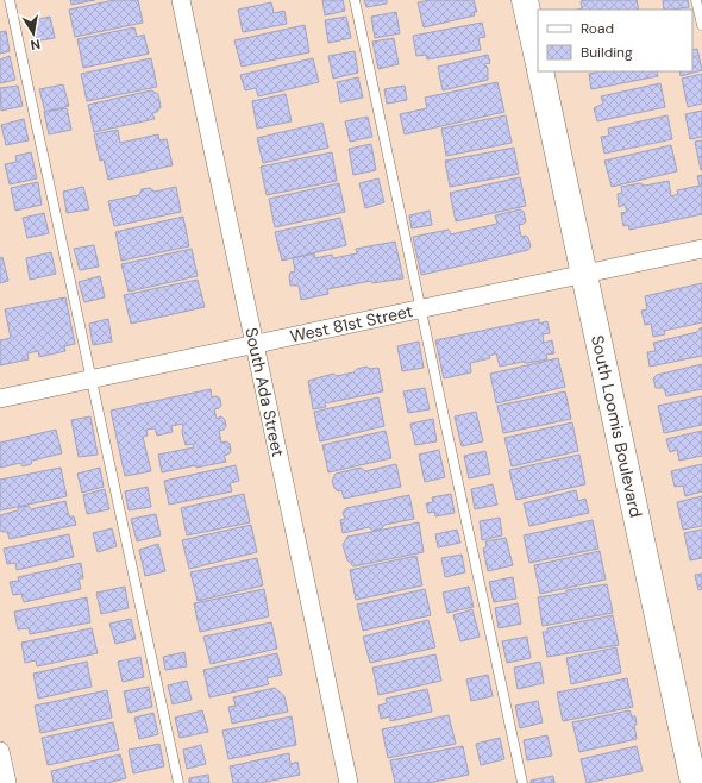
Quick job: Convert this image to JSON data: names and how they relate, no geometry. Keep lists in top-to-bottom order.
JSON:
{
  "streets": {
    "street": ["West 81st Street", "South Ada Street", "South Loomis Boulevard"]
  },
  "crossings": [
    ["West 81st Street", "South Ada Street"],
    ["West 81st Street", "South Loomis Boulevard"]
  ],
  "legend": ["Road", "Building"],
  "north": "bottom"
}
